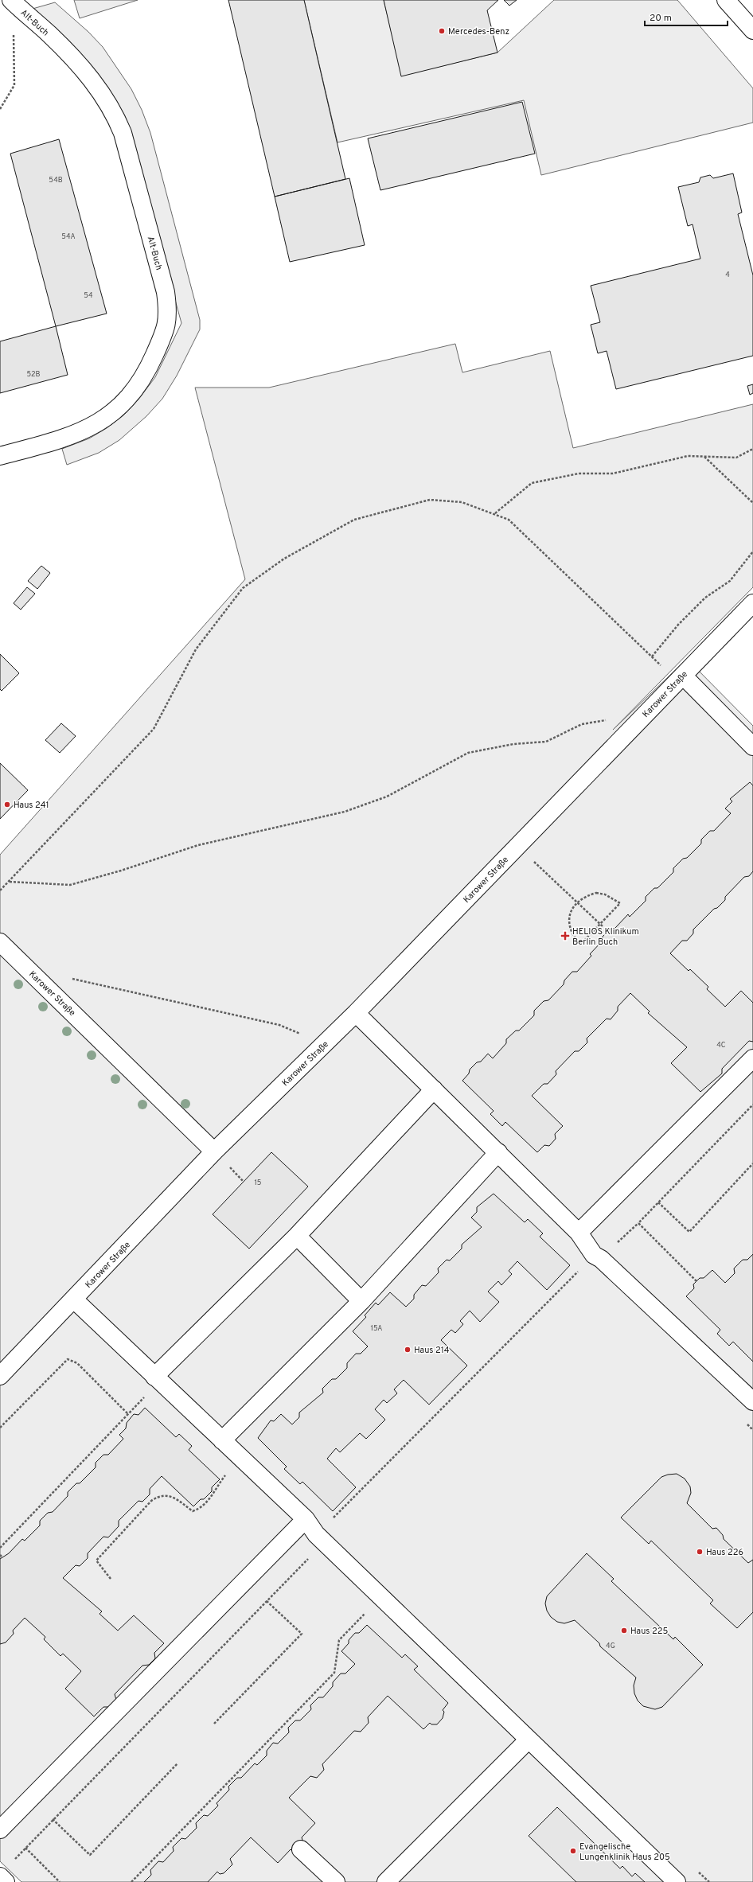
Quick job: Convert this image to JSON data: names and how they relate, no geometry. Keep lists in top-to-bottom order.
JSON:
{
  "streets": {
    "street": ["Alt-Buch", "Karower Straße"]
  },
  "places": {
    "other": [
      "Mercedes-Benz",
      "Haus 241",
      "Haus 214",
      "Haus 226",
      "Haus 225",
      "Evangelische Lungenklinik Haus 205"
    ],
    "health": ["HELIOS Klinikum Berlin Buch"]
  },
  "house_numbers": [
    "54B",
    "54A",
    "4",
    "54",
    "52B",
    "4C",
    "15",
    "15A",
    "4G"
  ],
  "scale_bar": "20 m"
}
